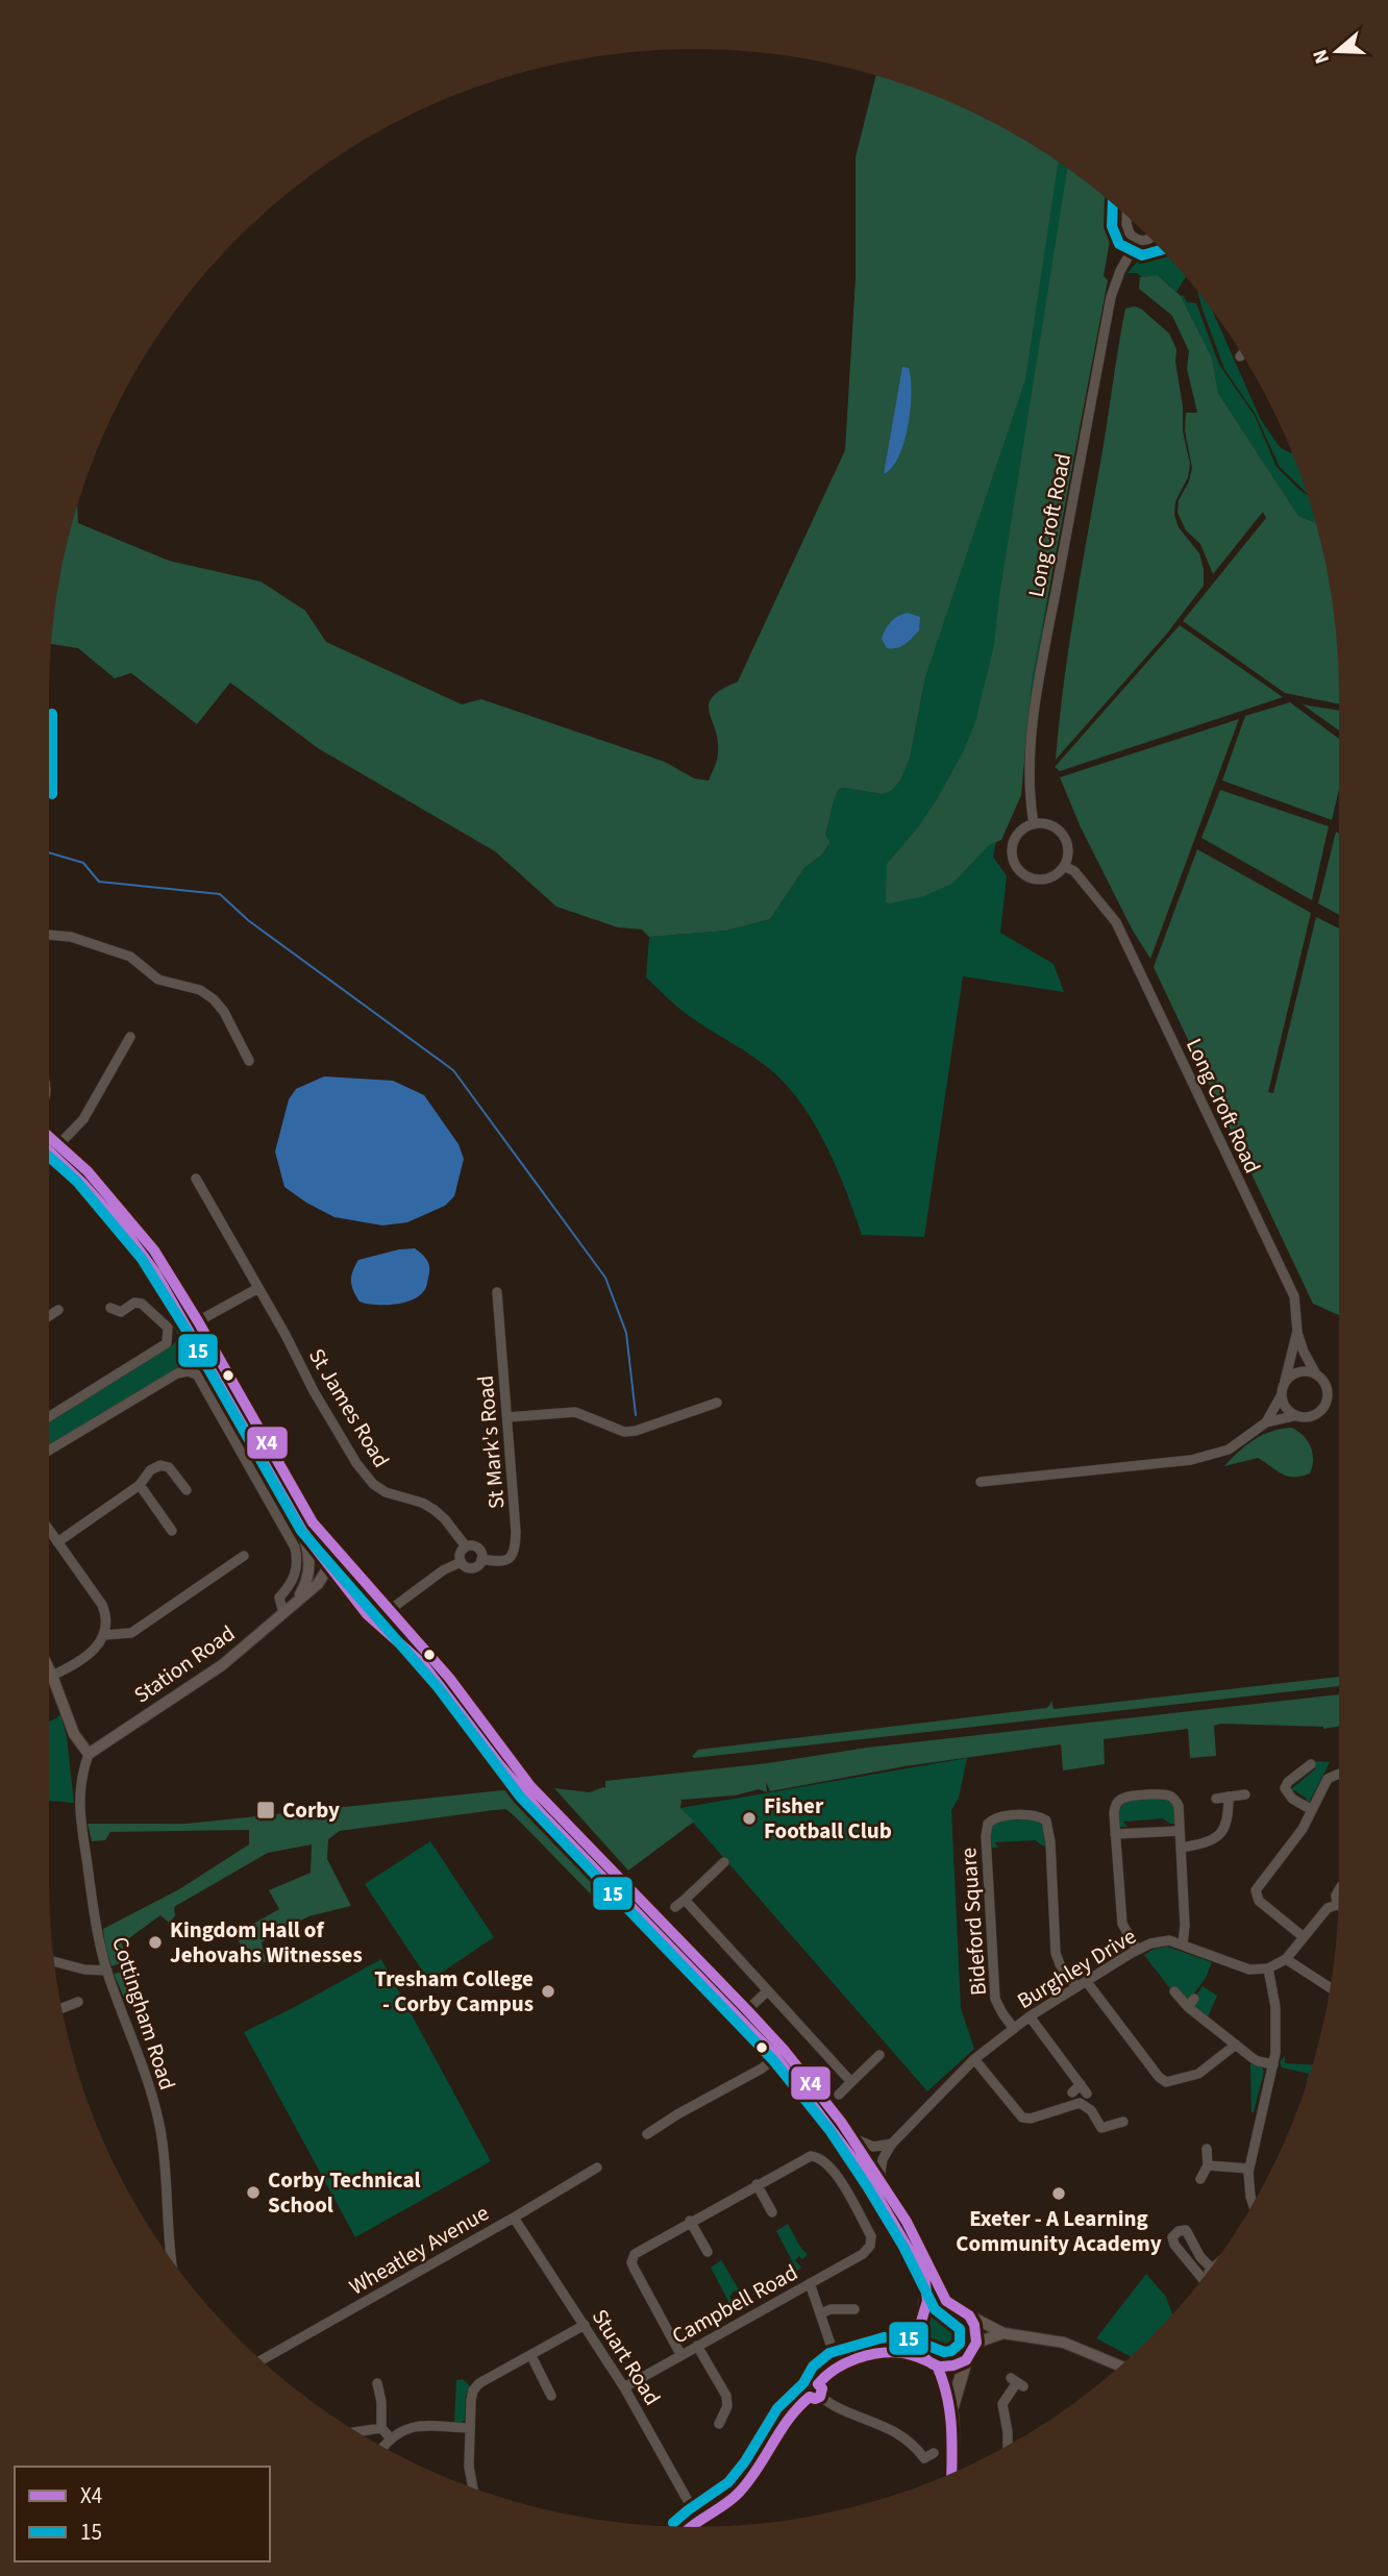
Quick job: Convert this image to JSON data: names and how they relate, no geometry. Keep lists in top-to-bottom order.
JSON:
{
  "streets": {
    "main road": ["Station Road"],
    "street": [
      "Long Croft Road",
      "St James Road",
      "St Mark's Road",
      "Bideford Square",
      "Burghley Drive",
      "Cottingham Road",
      "Wheatley Avenue",
      "Campbell Road",
      "Stuart Road"
    ]
  },
  "crossings": [
    ["St James Road", "St Mark's Road"],
    ["Station Road", "Cottingham Road"],
    ["Bideford Square", "Burghley Drive"],
    ["Wheatley Avenue", "Stuart Road"],
    ["Campbell Road", "Stuart Road"]
  ],
  "places": {
    "transit": ["Corby"],
    "other": [
      "Fisher Football Club",
      "Kingdom Hall of Jehovahs Witnesses",
      "Tresham College - Corby Campus",
      "Corby Technical School",
      "Exeter - A Learning Community Academy"
    ]
  },
  "lines": ["transit line 15", "transit line X4"],
  "legend": ["X4", "15"],
  "north": "left"
}
